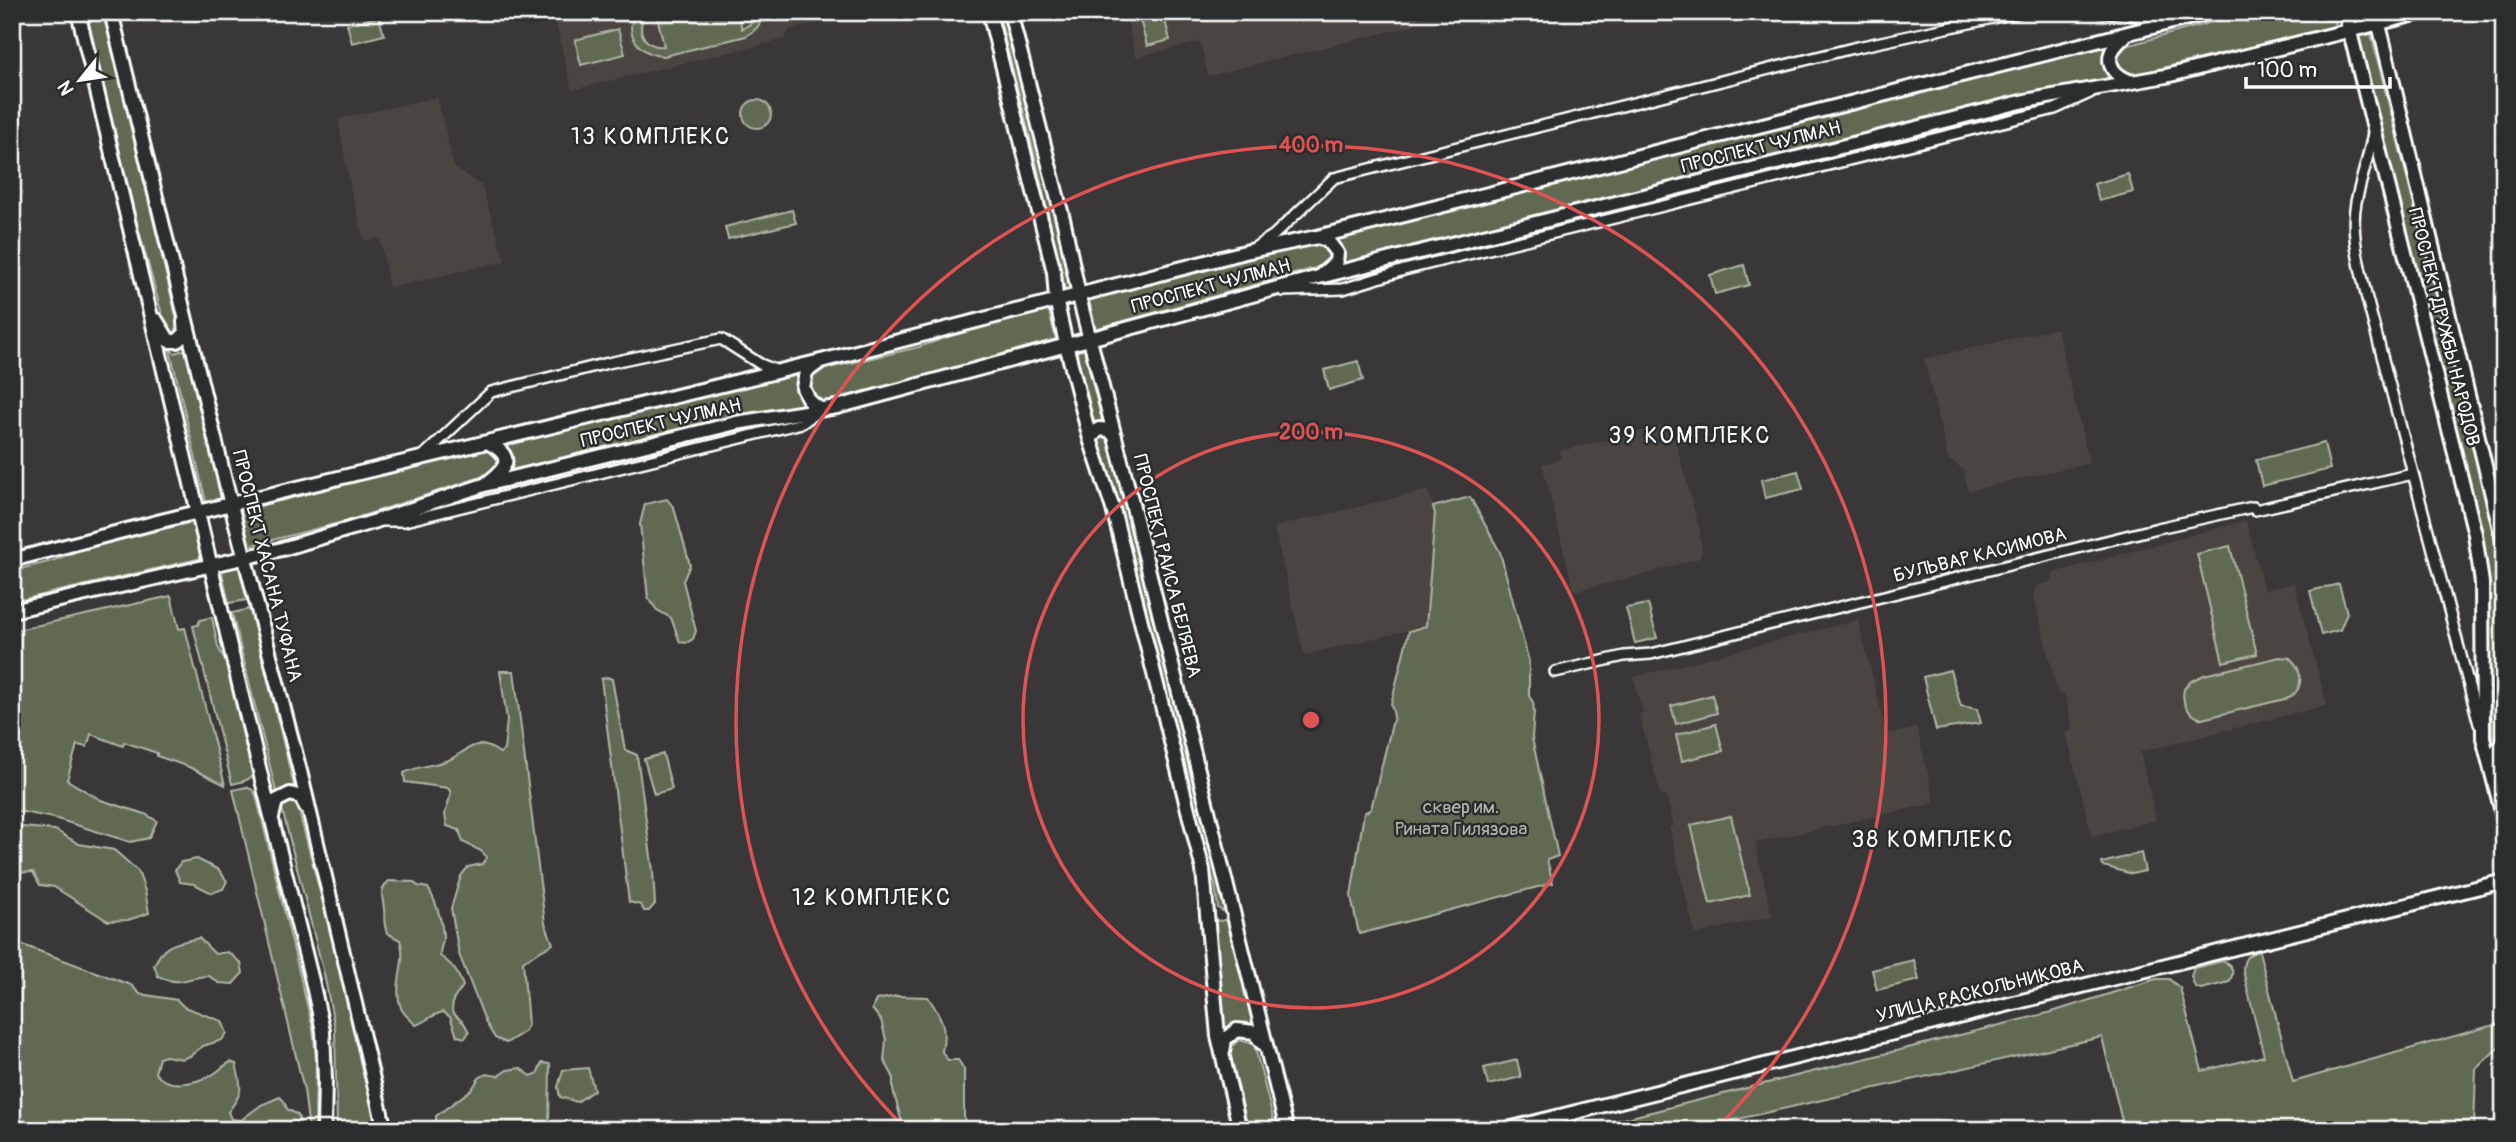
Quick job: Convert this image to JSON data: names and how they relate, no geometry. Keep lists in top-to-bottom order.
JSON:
{
  "streets": {
    "main road": [
      "ПРОСПЕКТ ЧУЛМАН",
      "ПРОСПЕКТ ДРУЖБЫ НАРОДОВ",
      "ПРОСПЕКТ ХАСАНА ТУФАНА",
      "ПРОСПЕКТ РАИСА БЕЛЯЕВА",
      "УЛИЦА РАСКОЛЬНИКОВА"
    ],
    "street": ["БУЛЬВАР КАСИМОВА"]
  },
  "crossings": [
    ["ПРОСПЕКТ ЧУЛМАН", "ПРОСПЕКТ ДРУЖБЫ НАРОДОВ"],
    ["ПРОСПЕКТ ЧУЛМАН", "ПРОСПЕКТ ХАСАНА ТУФАНА"],
    ["ПРОСПЕКТ ЧУЛМАН", "ПРОСПЕКТ РАИСА БЕЛЯЕВА"]
  ],
  "districts": [
    "13 КОМПЛЕКС",
    "39 КОМПЛЕКС",
    "38 КОМПЛЕКС",
    "12 КОМПЛЕКС"
  ],
  "parks": ["сквер им. Рината Гилязова"],
  "scale_bar": "100 m",
  "north": "bottom left",
  "rings": ["400 m", "200 m"]
}
